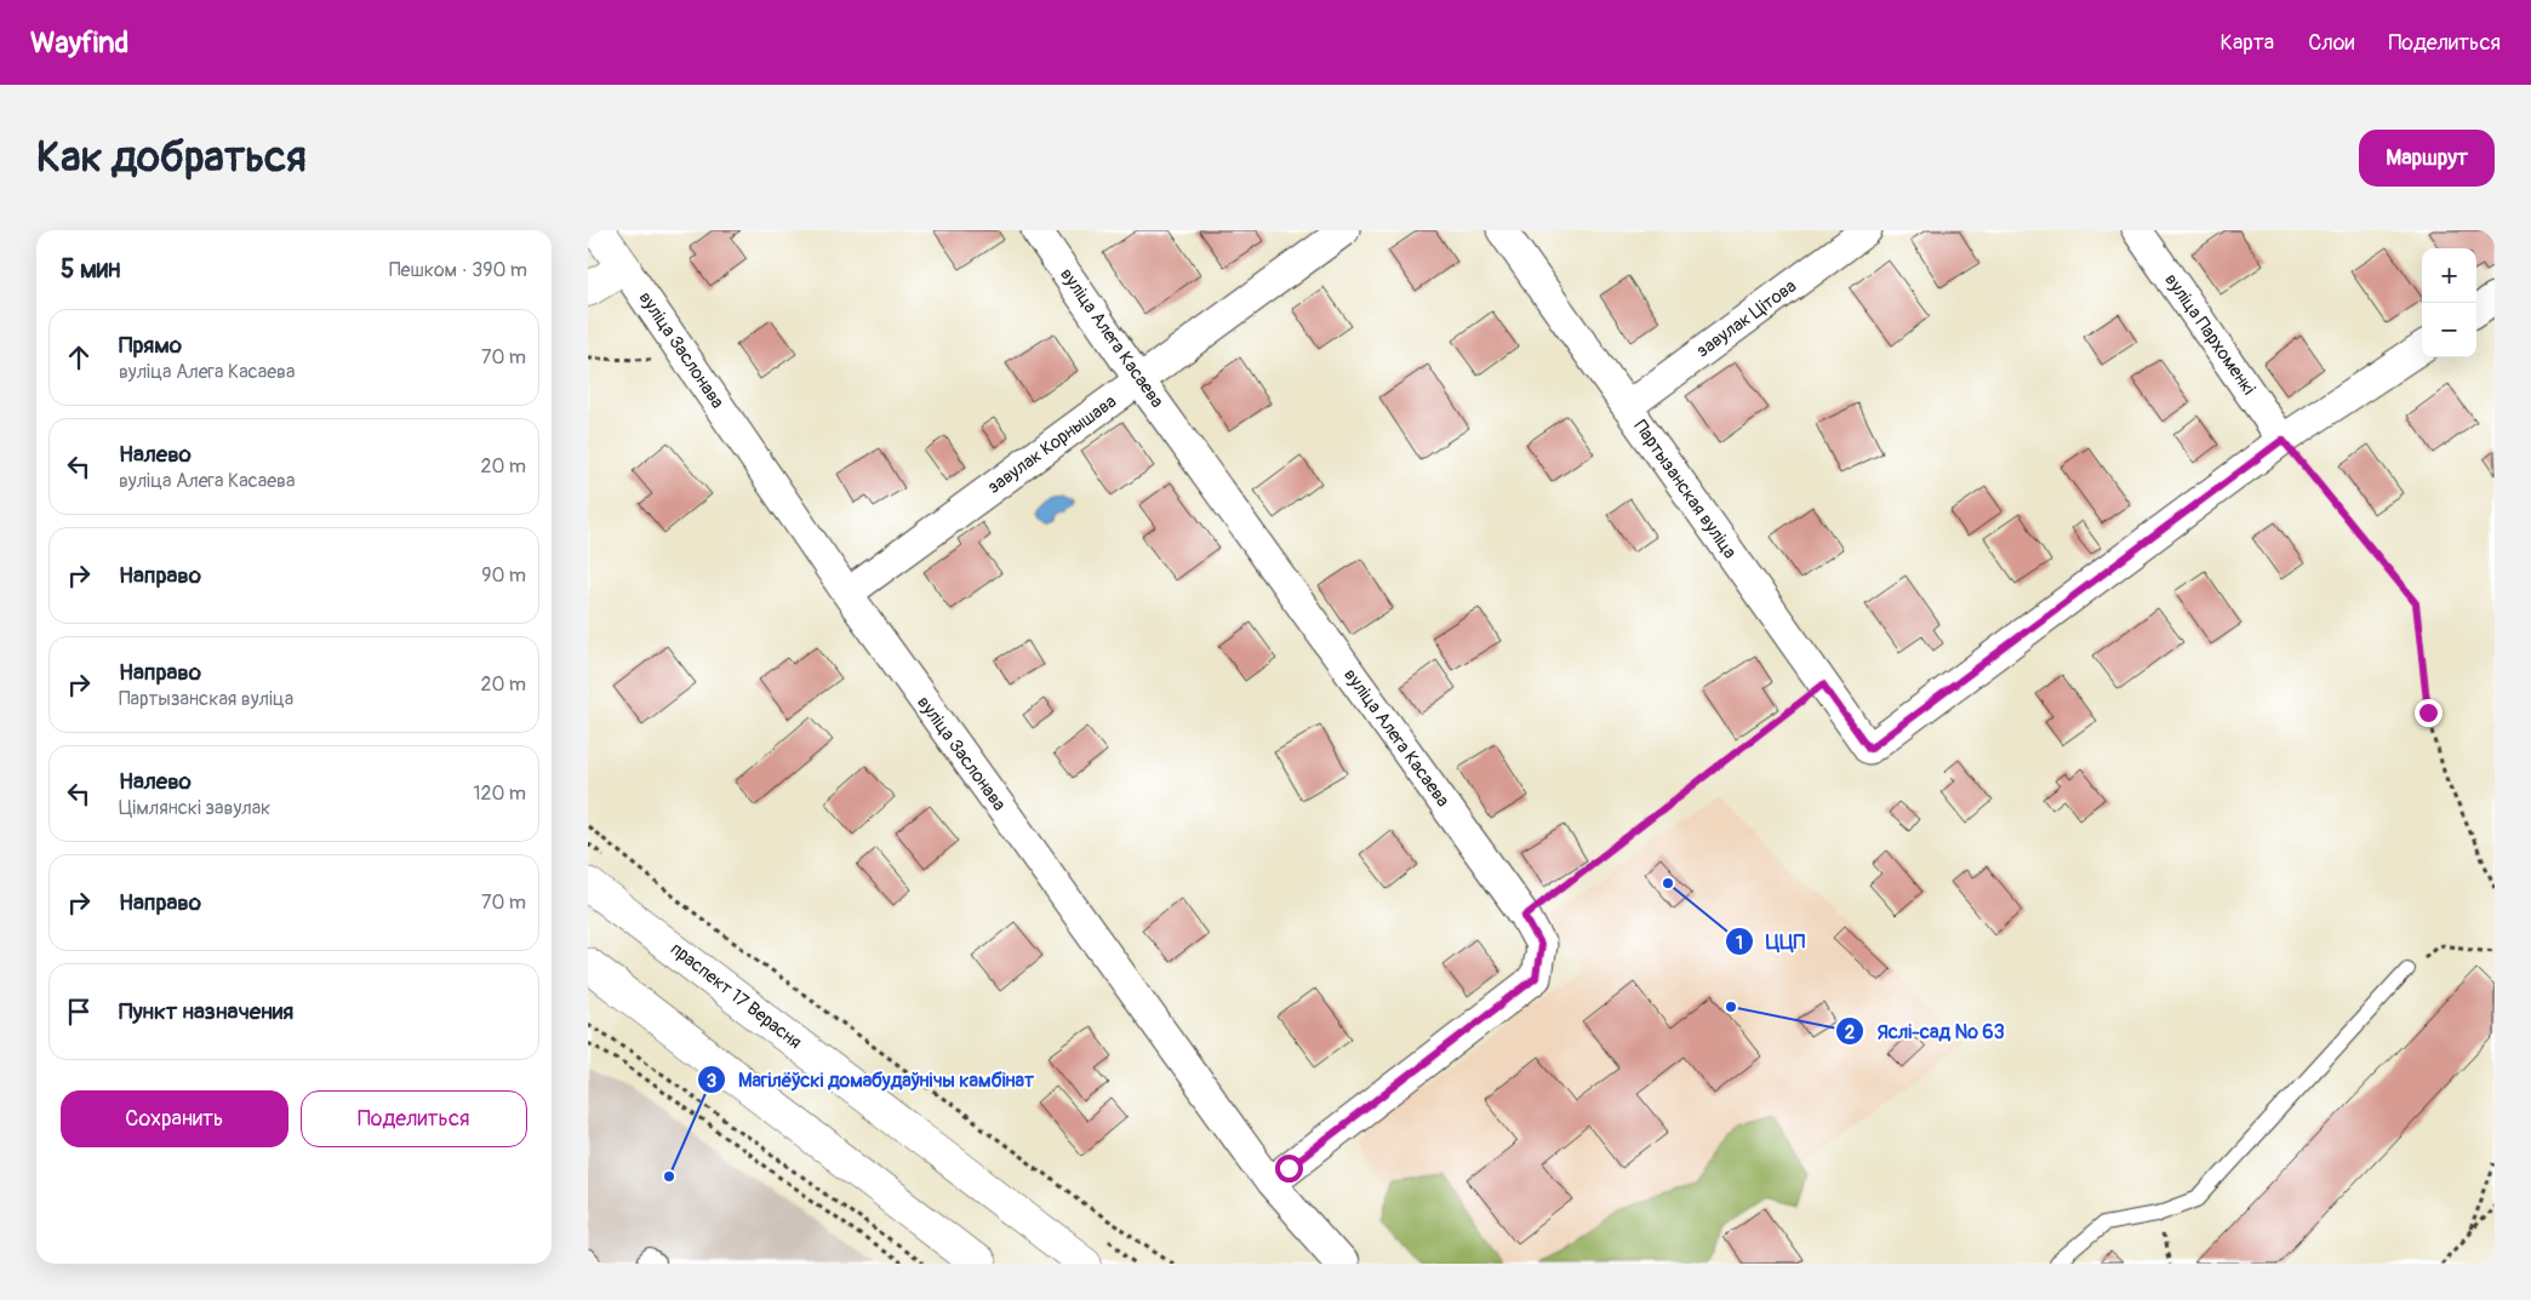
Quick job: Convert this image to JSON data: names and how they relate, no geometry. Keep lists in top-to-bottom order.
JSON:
{
  "streets": {
    "main road": ["вуліца Заслонава", "праспект 17 Верасня"],
    "street": [
      "завулак Цітова",
      "вуліца Пархоменкі",
      "вуліца Алега Касаева",
      "завулак Корнышава",
      "Партызанская вуліца"
    ]
  },
  "crossings": [
    ["завулак Цітова", "Партызанская вуліца"],
    ["вуліца Пархоменкі", "Партызанская вуліца"],
    ["вуліца Алега Касаева", "вуліца Заслонава"],
    ["вуліца Алега Касаева", "завулак Корнышава"],
    ["вуліца Заслонава", "завулак Корнышава"]
  ],
  "places": ["ЦЦП", "Яслі-сад № 63", "Магілёўскі домабудаўнічы камбінат"],
  "page": {
    "header": "Wayfind",
    "nav": ["Карта", "Слои", "Поделиться"],
    "buttons": [
      "Маршрут",
      ["Сохранить", "Поделиться"]
    ],
    "title": "Как добраться",
    "heading": ["5 мин", "Пешком · 390 m"],
    "map_buttons": ["+", "−"],
    "list": [
      ["Прямо", "вуліца Алега Касаева", "70 m"],
      ["Налево", "вуліца Алега Касаева", "20 m"],
      ["Направо", "90 m"],
      ["Направо", "Партызанская вуліца", "20 m"],
      ["Налево", "Цімлянскі завулак", "120 m"],
      ["Направо", "70 m"],
      "Пункт назначения"
    ]
  }
}
